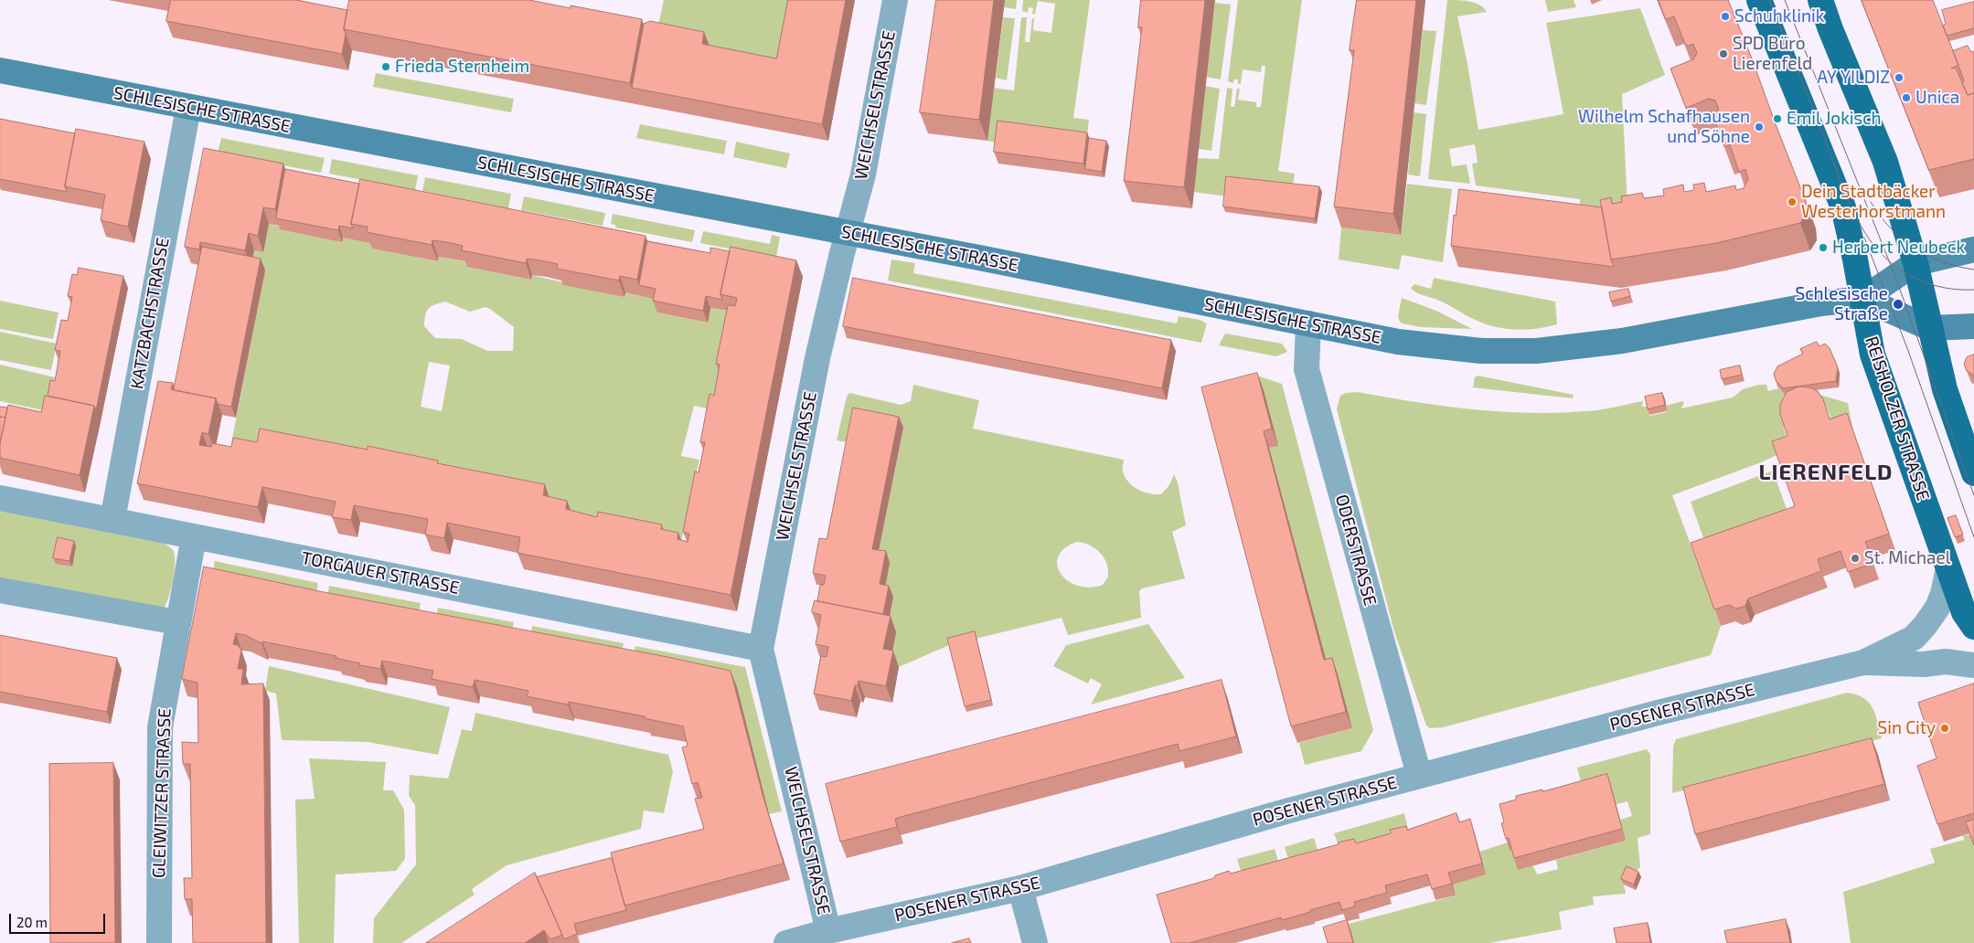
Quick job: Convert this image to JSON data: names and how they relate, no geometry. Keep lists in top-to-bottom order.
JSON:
{
  "streets": {
    "main road": ["REISHOLZER STRASSE"],
    "street": [
      "WEICHSELSTRASSE",
      "SCHLESISCHE STRASSE",
      "KATZBACHSTRASSE",
      "ODERSTRASSE",
      "TORGAUER STRASSE",
      "POSENER STRASSE",
      "GLEIWITZER STRASSE"
    ]
  },
  "crossings": [
    ["WEICHSELSTRASSE", "SCHLESISCHE STRASSE"],
    ["WEICHSELSTRASSE", "TORGAUER STRASSE"],
    ["WEICHSELSTRASSE", "POSENER STRASSE"],
    ["SCHLESISCHE STRASSE", "KATZBACHSTRASSE"],
    ["SCHLESISCHE STRASSE", "REISHOLZER STRASSE"],
    ["SCHLESISCHE STRASSE", "ODERSTRASSE"],
    ["KATZBACHSTRASSE", "TORGAUER STRASSE"],
    ["REISHOLZER STRASSE", "POSENER STRASSE"],
    ["ODERSTRASSE", "POSENER STRASSE"],
    ["TORGAUER STRASSE", "GLEIWITZER STRASSE"]
  ],
  "districts": ["LIERENFELD"],
  "places": [
    "Schuhklinik",
    "SPD Büro Lierenfeld",
    "Frieda Sternheim",
    "AY YILDIZ",
    "Unica",
    "Emil Jokisch",
    "Wilhelm Schafhausen und Söhne",
    "Dein Stadtbäcker Westerhorstmann",
    "Herbert Neubeck",
    "Schlesische Straße",
    "St. Michael",
    "Sin City"
  ],
  "scale_bar": "20 m"
}
